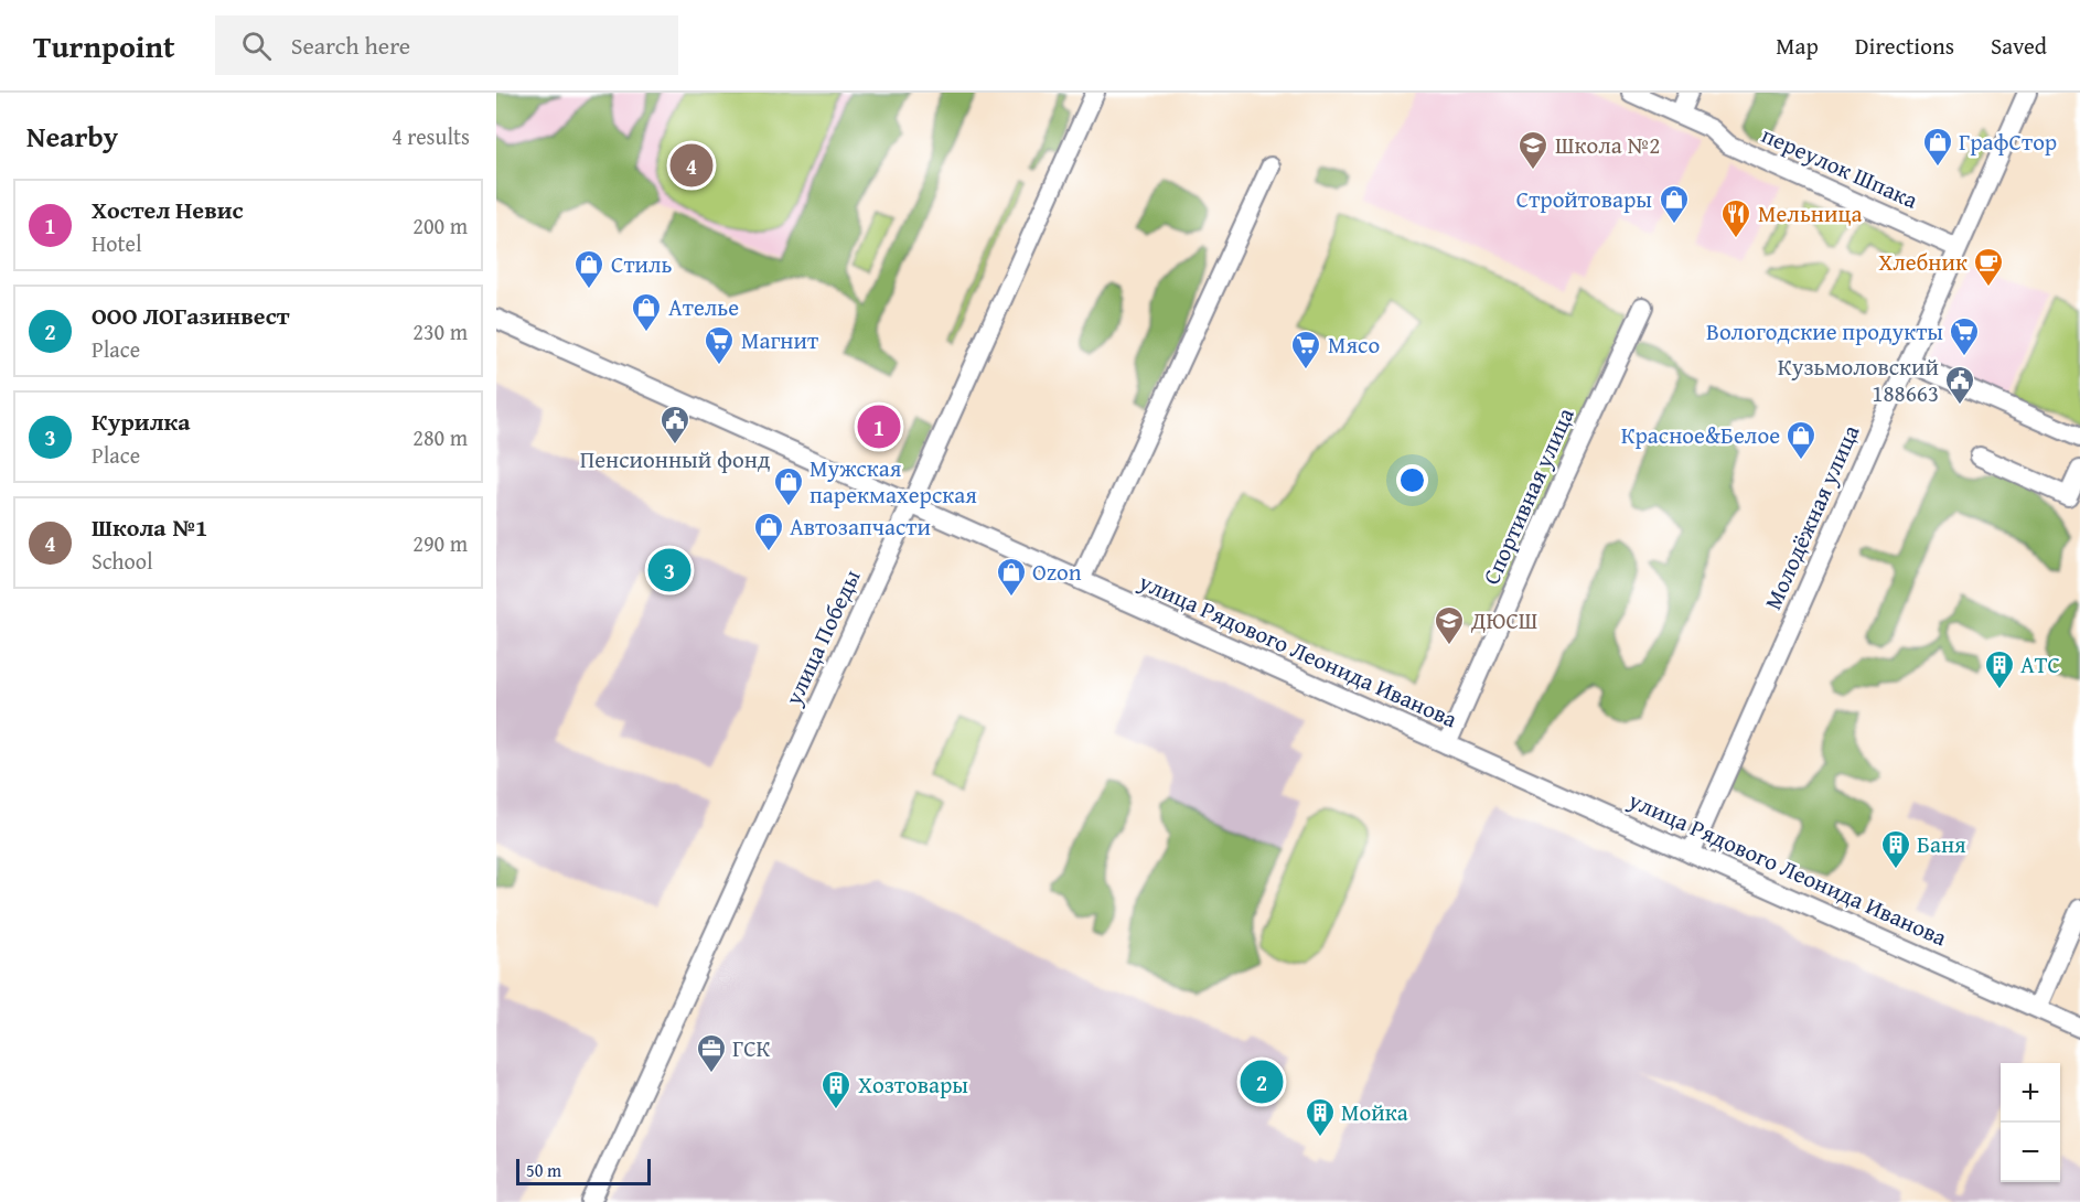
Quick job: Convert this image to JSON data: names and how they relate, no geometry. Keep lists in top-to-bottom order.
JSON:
{
  "streets": {
    "street": [
      "переулок Шпака",
      "Спортивная улица",
      "Молодёжная улица",
      "улица Победы",
      "улица Рядового Леонида Иванова"
    ]
  },
  "crossings": [
    ["переулок Шпака", "Молодёжная улица"],
    ["Спортивная улица", "улица Рядового Леонида Иванова"],
    ["Молодёжная улица", "улица Рядового Леонида Иванова"],
    ["улица Победы", "улица Рядового Леонида Иванова"]
  ],
  "places": {
    "shop": [
      "ГрафСтор",
      "Стройтовары",
      "Стиль",
      "Ателье",
      "Красное&Белое",
      "Мужская парекмахерская",
      "Автозапчасти",
      "Ozon"
    ],
    "school or university": ["Школа №2", "ДЮСШ"],
    "restaurant": ["Мельница"],
    "cafe": ["Хлебник"],
    "supermarket": ["Вологодские продукты", "Магнит", "Мясо"],
    "public building": ["Кузьмоловский 188663", "Пенсионный фонд"],
    "building": [
      "АТС",
      "Баня",
      "Хозтовары",
      "Мойка"
    ],
    "office": ["ГСК"]
  },
  "scale_bar": "50 m",
  "page": {
    "header": "Turnpoint",
    "search": "Search here",
    "nav": ["Map", "Directions", "Saved"],
    "heading": ["Nearby", "4 results"],
    "pins": [
      "4",
      "1",
      "3",
      "2"
    ],
    "list": [
      {
        "mark": "1",
        "name": "Хостел Невис",
        "note": "Hotel",
        "value": "200 m"
      },
      {
        "mark": "2",
        "name": "ООО ЛОГазинвест",
        "note": "Place",
        "value": "230 m"
      },
      {
        "mark": "3",
        "name": "Курилка",
        "note": "Place",
        "value": "280 m"
      },
      {
        "mark": "4",
        "name": "Школа №1",
        "note": "School",
        "value": "290 m"
      }
    ],
    "map_buttons": ["+", "−"],
    "scale": "50 m"
  }
}
